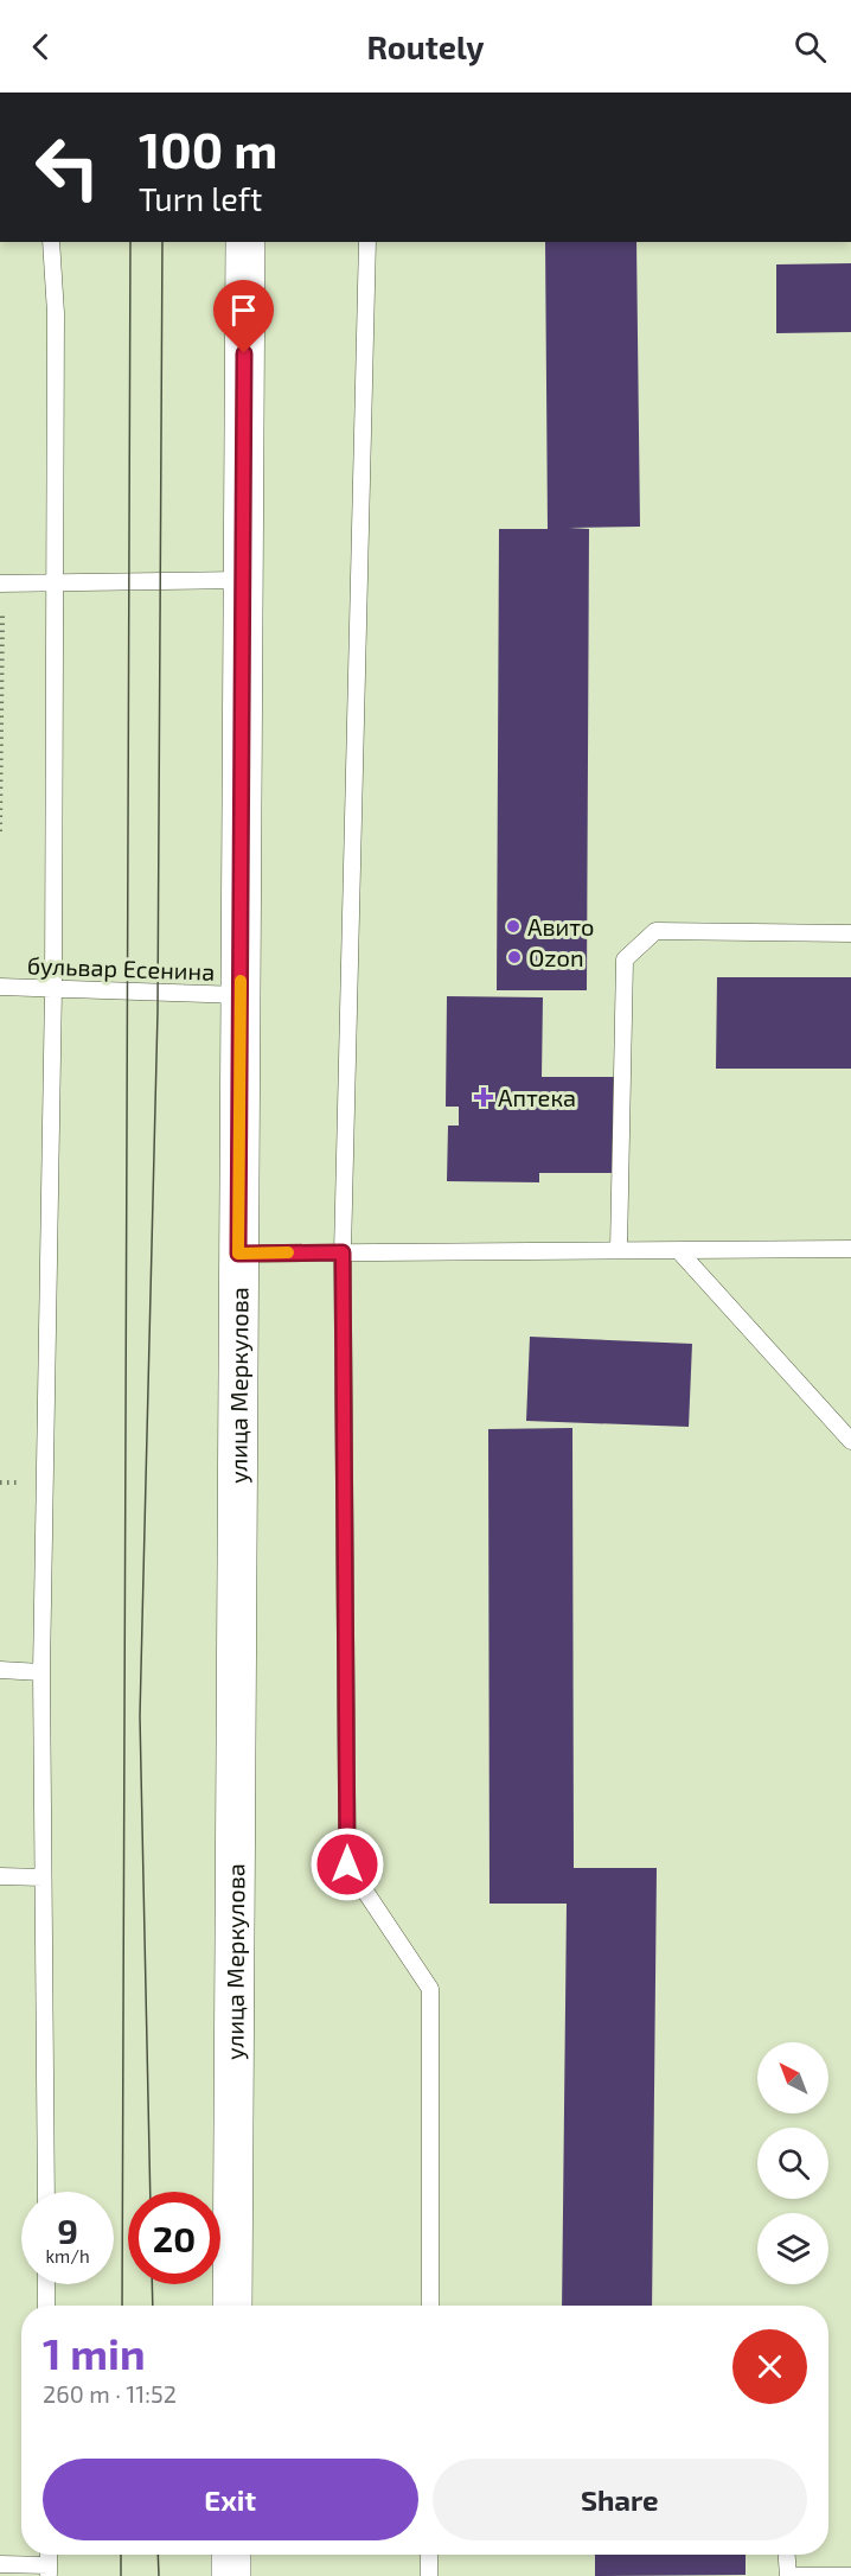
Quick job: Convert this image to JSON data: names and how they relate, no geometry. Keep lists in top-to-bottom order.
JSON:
{
  "streets": {
    "street": ["улица Меркулова"],
    "lane": ["бульвар Есенина"]
  },
  "crossings": [
    ["бульвар Есенина", "улица Меркулова"]
  ],
  "places": {
    "other": ["Авито", "Ozon"],
    "health": ["Аптека"]
  },
  "north": "top left",
  "page": {
    "header": "Routely",
    "turn": ["100 m", "Turn left"],
    "speed": "9 km/h",
    "limit": "20",
    "heading": ["1 min", "260 m · 11:52"],
    "buttons": ["Exit", "Share"]
  }
}
